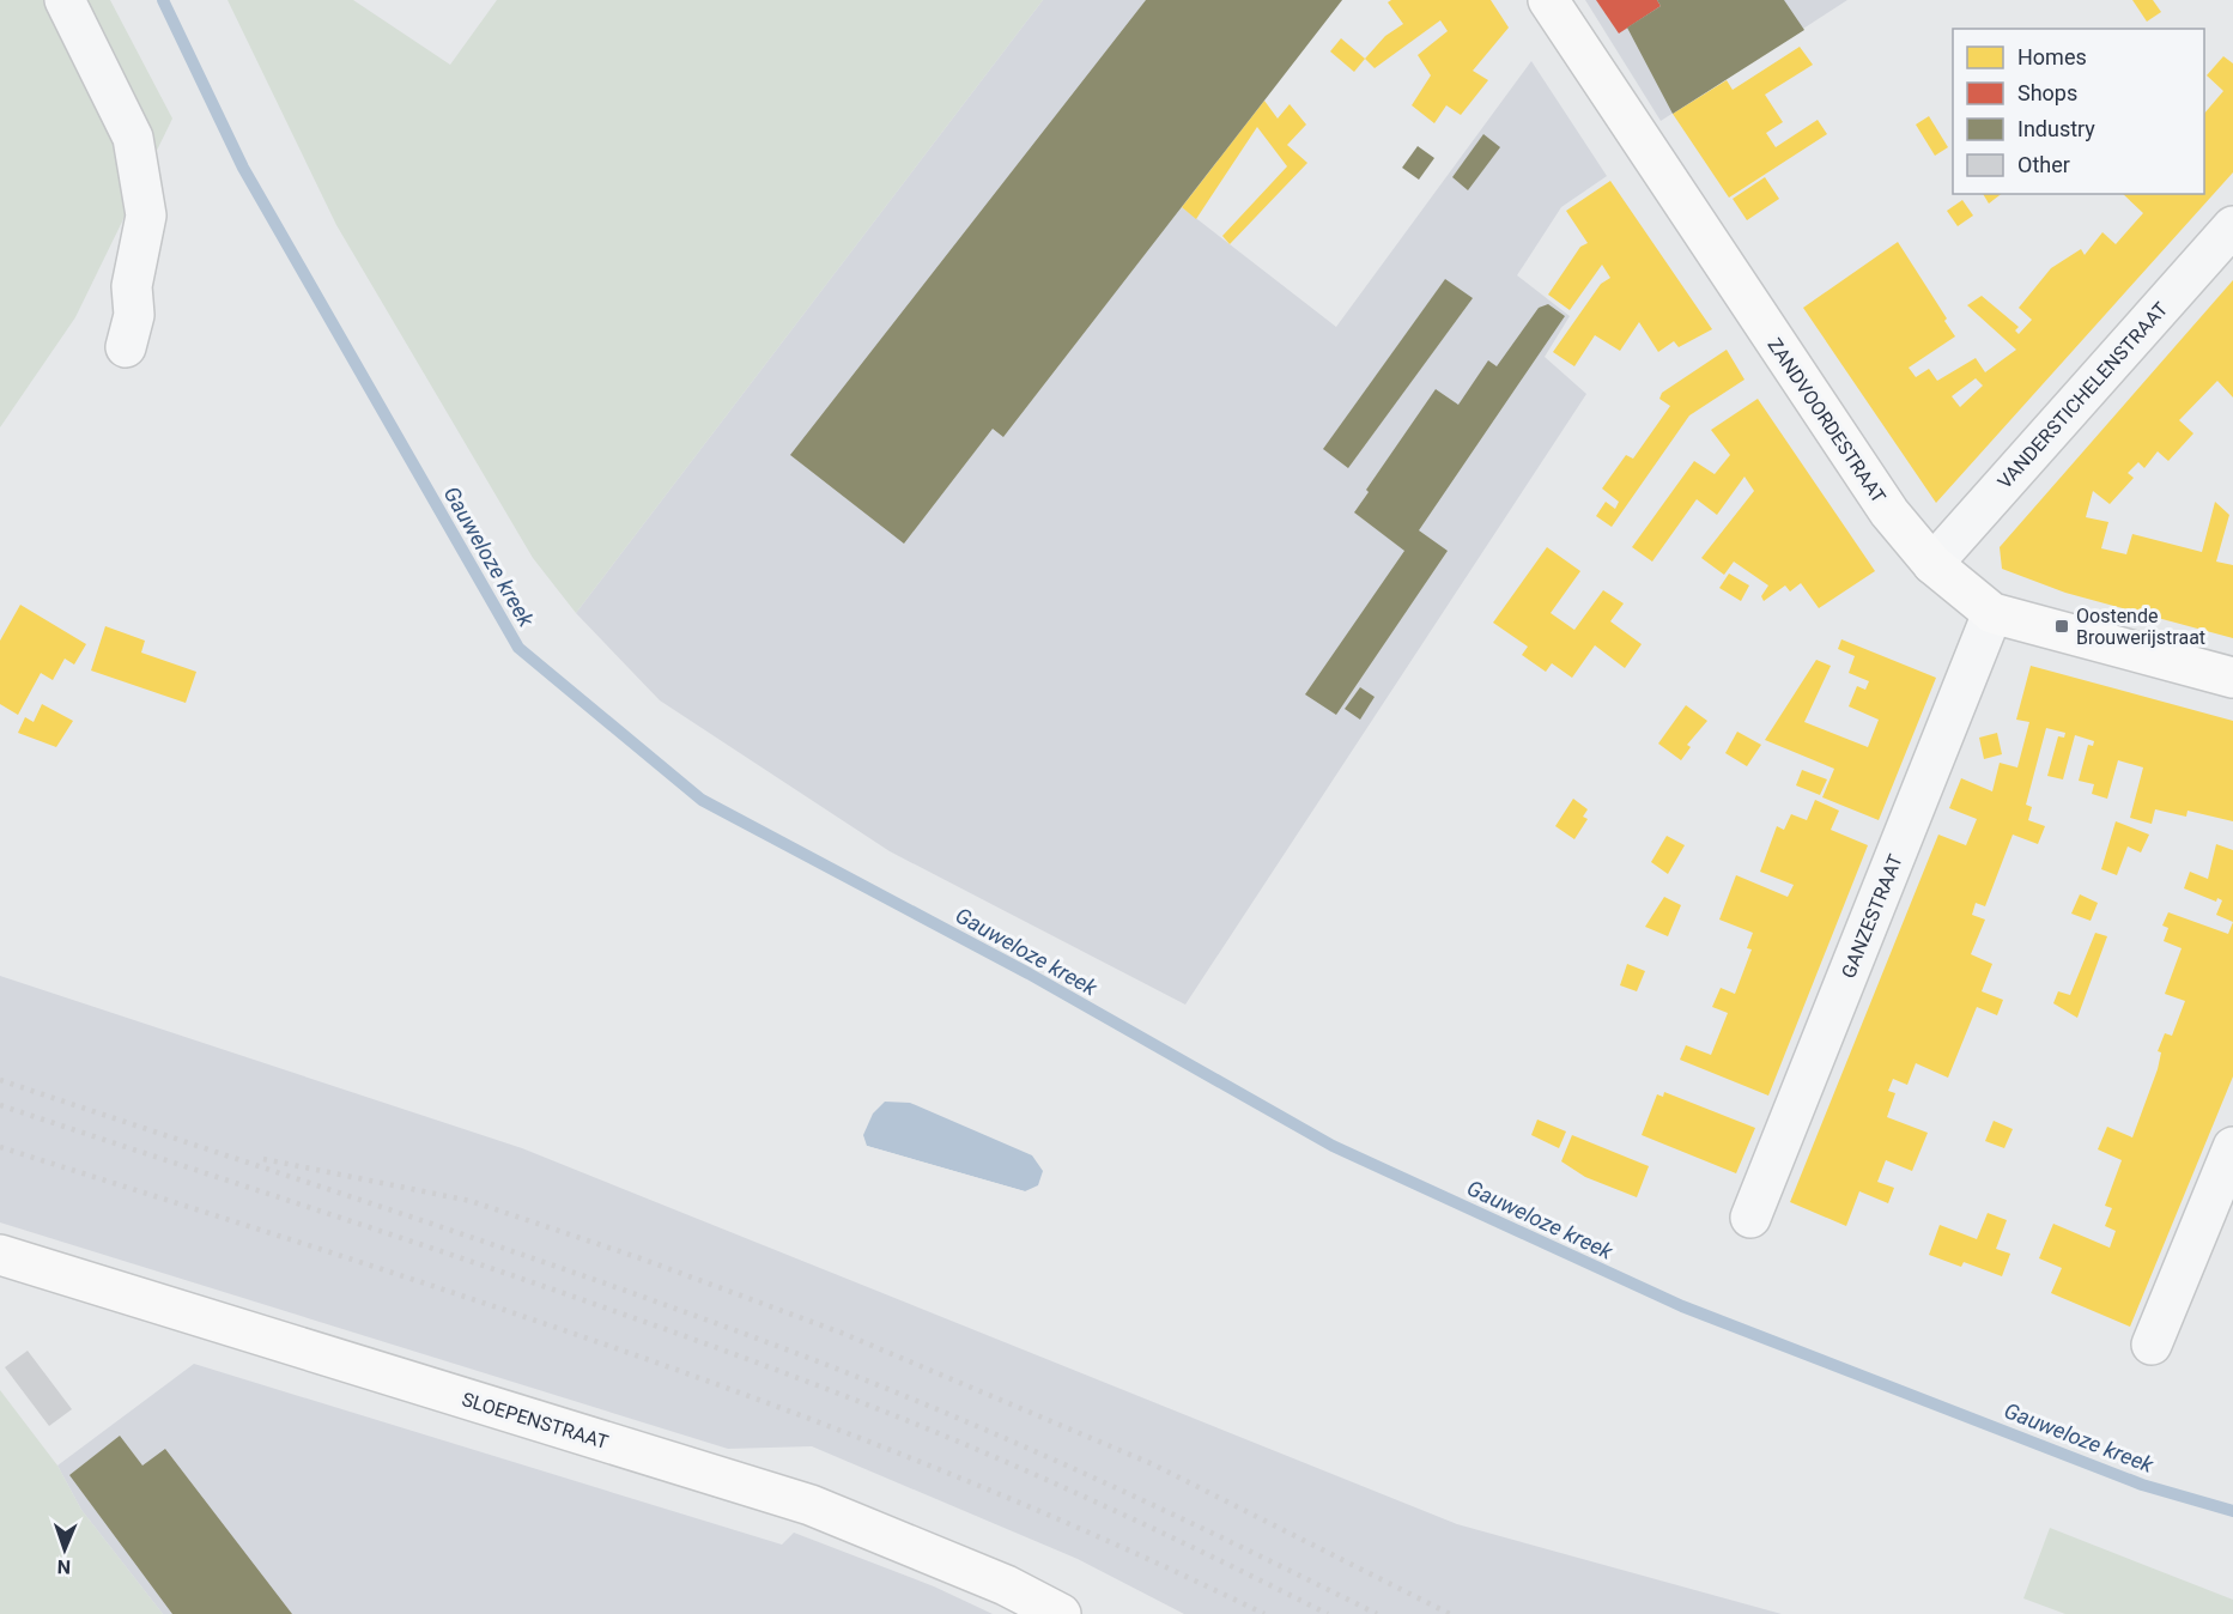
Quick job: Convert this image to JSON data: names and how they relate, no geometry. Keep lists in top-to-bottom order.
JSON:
{
  "streets": {
    "street": [
      "VANDERSTICHELENSTRAAT",
      "ZANDVOORDESTRAAT",
      "GANZESTRAAT",
      "SLOEPENSTRAAT"
    ]
  },
  "crossings": [
    ["VANDERSTICHELENSTRAAT", "ZANDVOORDESTRAAT"],
    ["ZANDVOORDESTRAAT", "GANZESTRAAT"]
  ],
  "water": ["Gauweloze kreek"],
  "places": {
    "transit": ["Oostende Brouwerijstraat"]
  },
  "legend": [
    "Homes",
    "Shops",
    "Industry",
    "Other"
  ],
  "north": "bottom"
}
